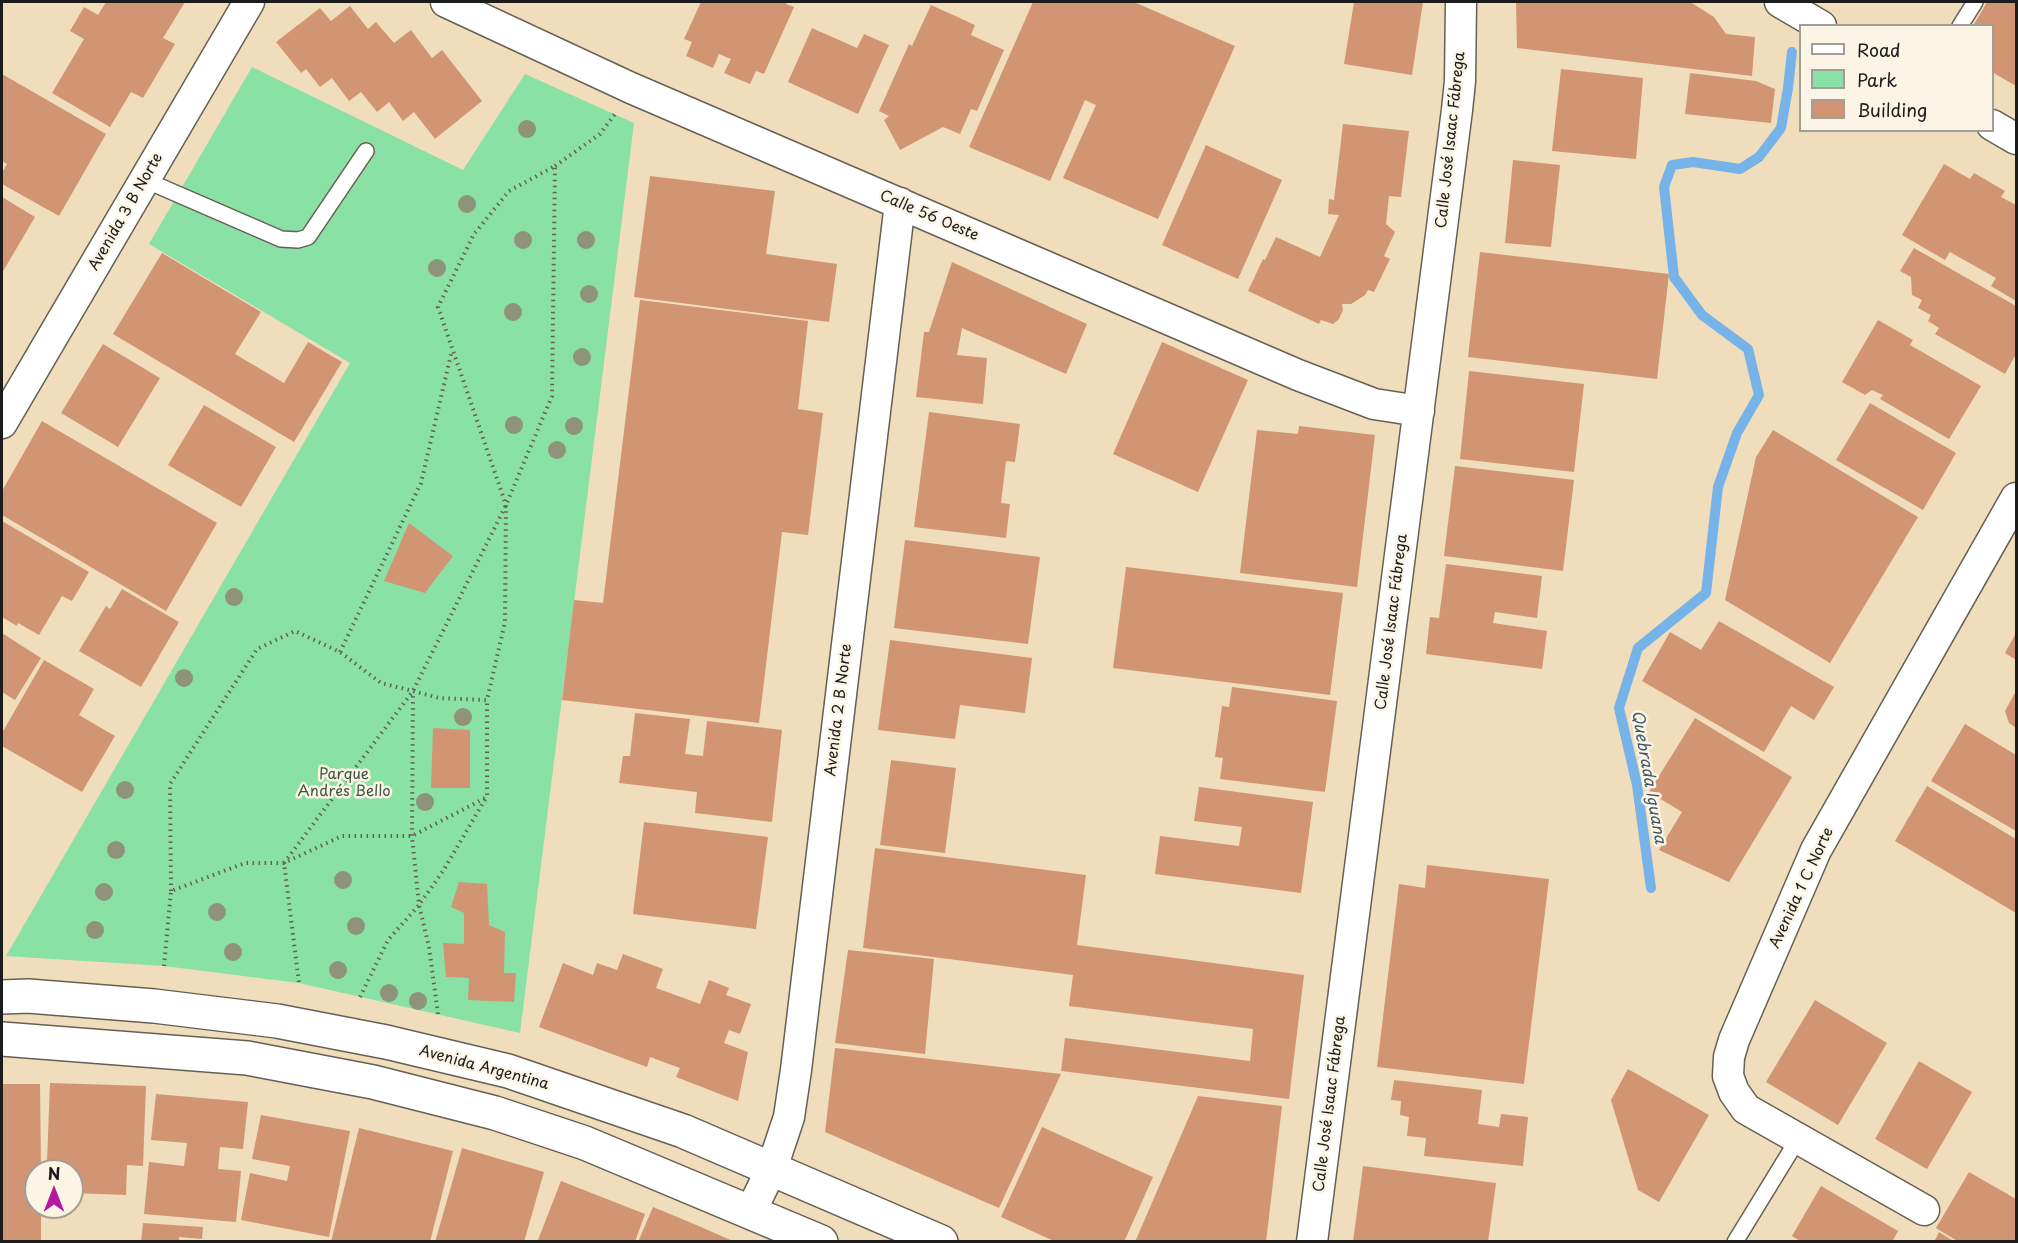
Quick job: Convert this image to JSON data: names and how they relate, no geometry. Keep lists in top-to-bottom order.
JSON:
{
  "streets": {
    "street": [
      "Calle José Isaac Fábrega",
      "Avenida 3 B Norte",
      "Calle 56 Oeste",
      "Avenida 2 B Norte",
      "Avenida 1 C Norte",
      "Avenida Argentina"
    ]
  },
  "crossings": [
    ["Calle José Isaac Fábrega", "Calle 56 Oeste"],
    ["Calle 56 Oeste", "Avenida 2 B Norte"],
    ["Avenida 2 B Norte", "Avenida Argentina"]
  ],
  "water": ["Quebrada Iguana"],
  "parks": ["Parque Andrés Bello"],
  "legend": ["Road", "Park", "Building"],
  "north": "top"
}
